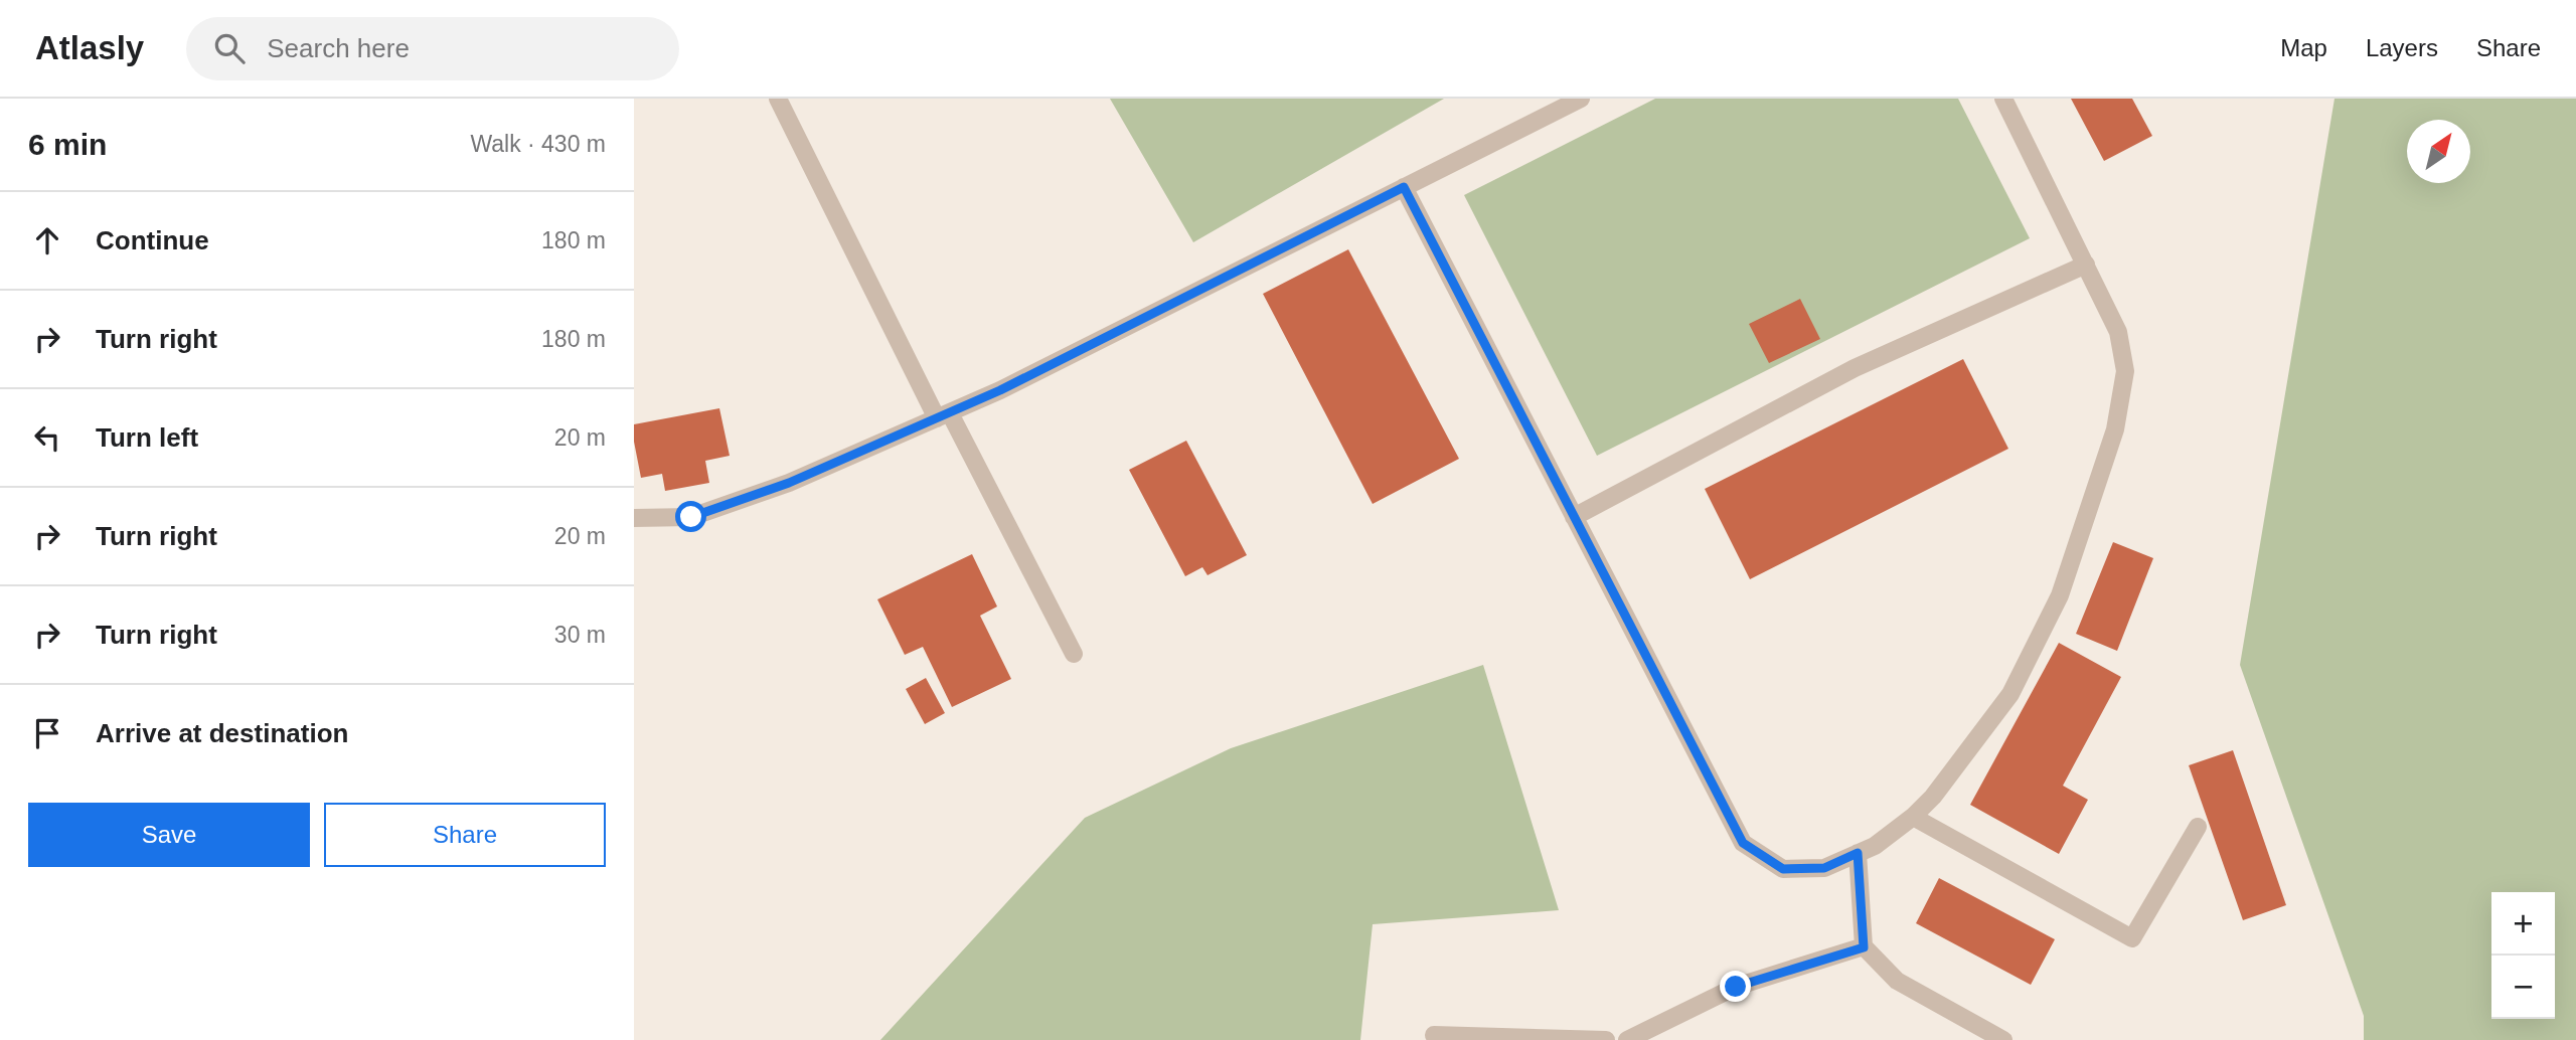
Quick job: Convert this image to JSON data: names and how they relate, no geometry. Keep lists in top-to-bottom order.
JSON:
{
  "north": "top right",
  "page": {
    "header": "Atlasly",
    "search": "Search here",
    "nav": ["Map", "Layers", "Share"],
    "heading": ["6 min", "Walk · 430 m"],
    "list": [
      ["Continue", "180 m"],
      ["Turn right", "180 m"],
      ["Turn left", "20 m"],
      ["Turn right", "20 m"],
      ["Turn right", "30 m"],
      "Arrive at destination"
    ],
    "buttons": ["Save", "Share"],
    "map_buttons": ["+", "−"]
  }
}
